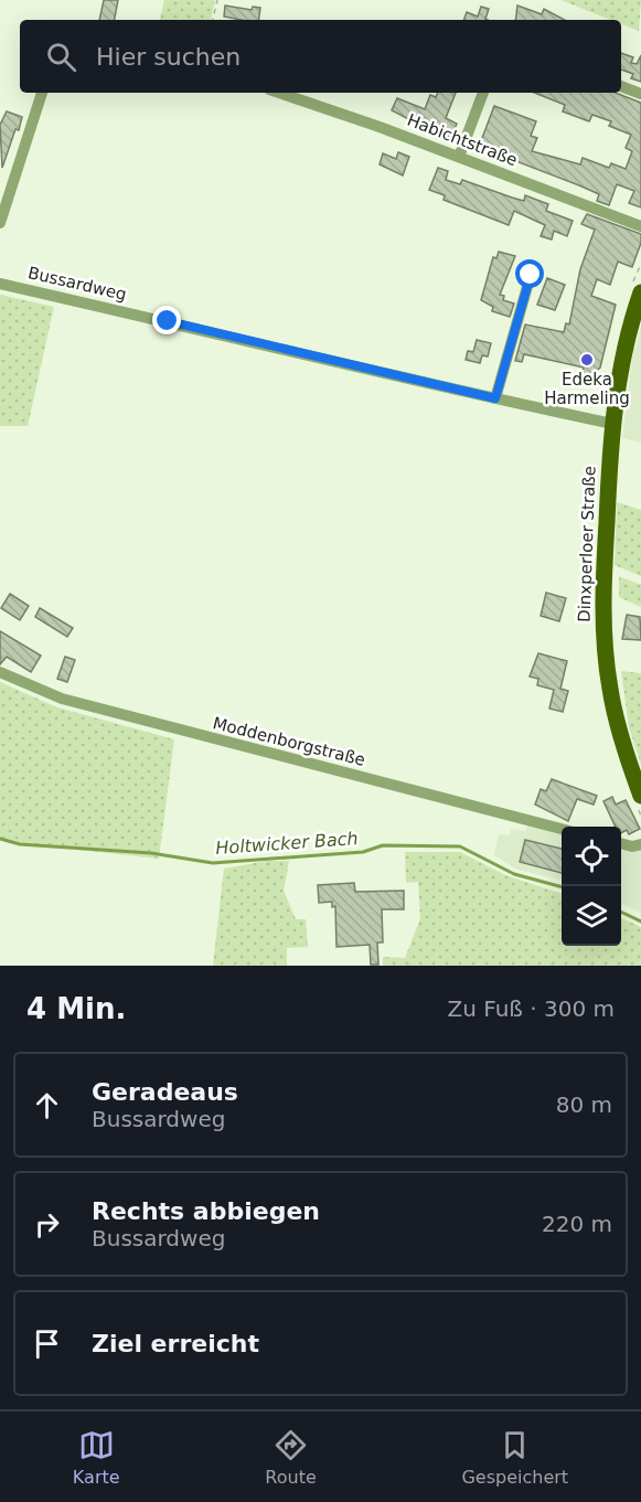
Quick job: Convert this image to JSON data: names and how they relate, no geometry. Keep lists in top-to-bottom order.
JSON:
{
  "streets": {
    "main road": ["Dinxperloer Straße"],
    "street": ["Habichtstraße", "Bussardweg", "Moddenborgstraße"]
  },
  "crossings": [
    ["Bussardweg", "Dinxperloer Straße"]
  ],
  "water": ["Holtwicker Bach"],
  "places": ["Edeka Harmeling"],
  "page": {
    "search": "Hier suchen",
    "heading": ["4 Min.", "Zu Fuß · 300 m"],
    "list": [
      ["Geradeaus", "Bussardweg", "80 m"],
      ["Rechts abbiegen", "Bussardweg", "220 m"],
      "Ziel erreicht"
    ],
    "nav": ["Karte", "Route", "Gespeichert"]
  }
}
